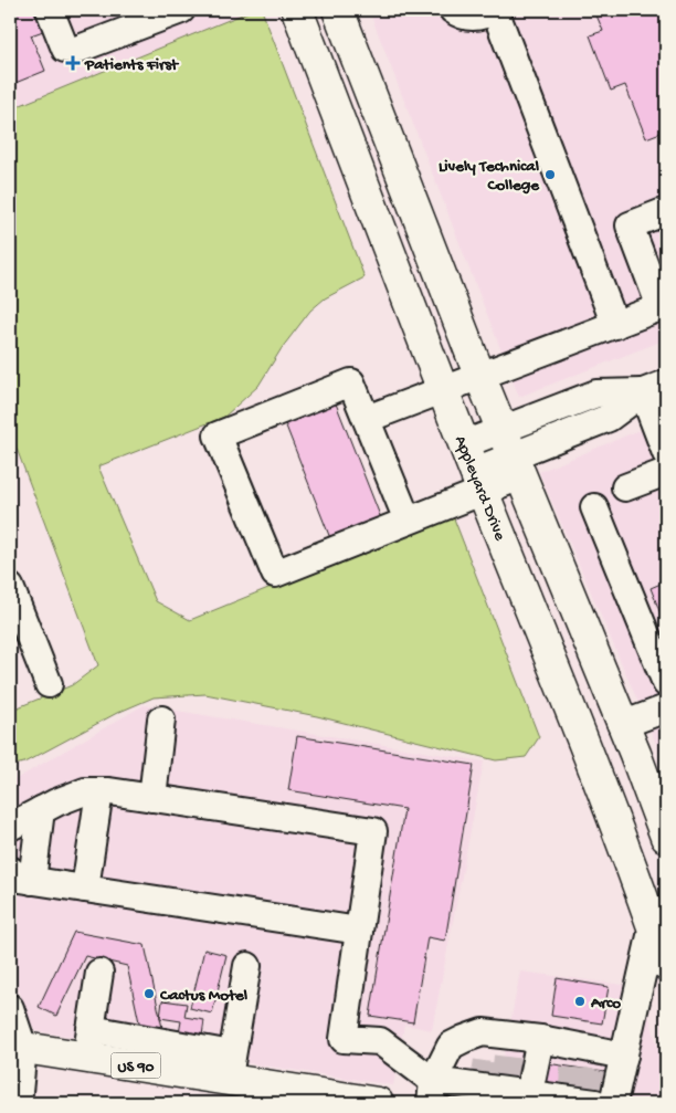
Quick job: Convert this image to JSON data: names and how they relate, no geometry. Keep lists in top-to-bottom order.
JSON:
{
  "streets": {
    "main road": ["Appleyard Drive", "US 90"]
  },
  "places": {
    "health": ["Patients First"],
    "other": ["Lively Technical College", "Cactus Motel", "Arco"]
  }
}
